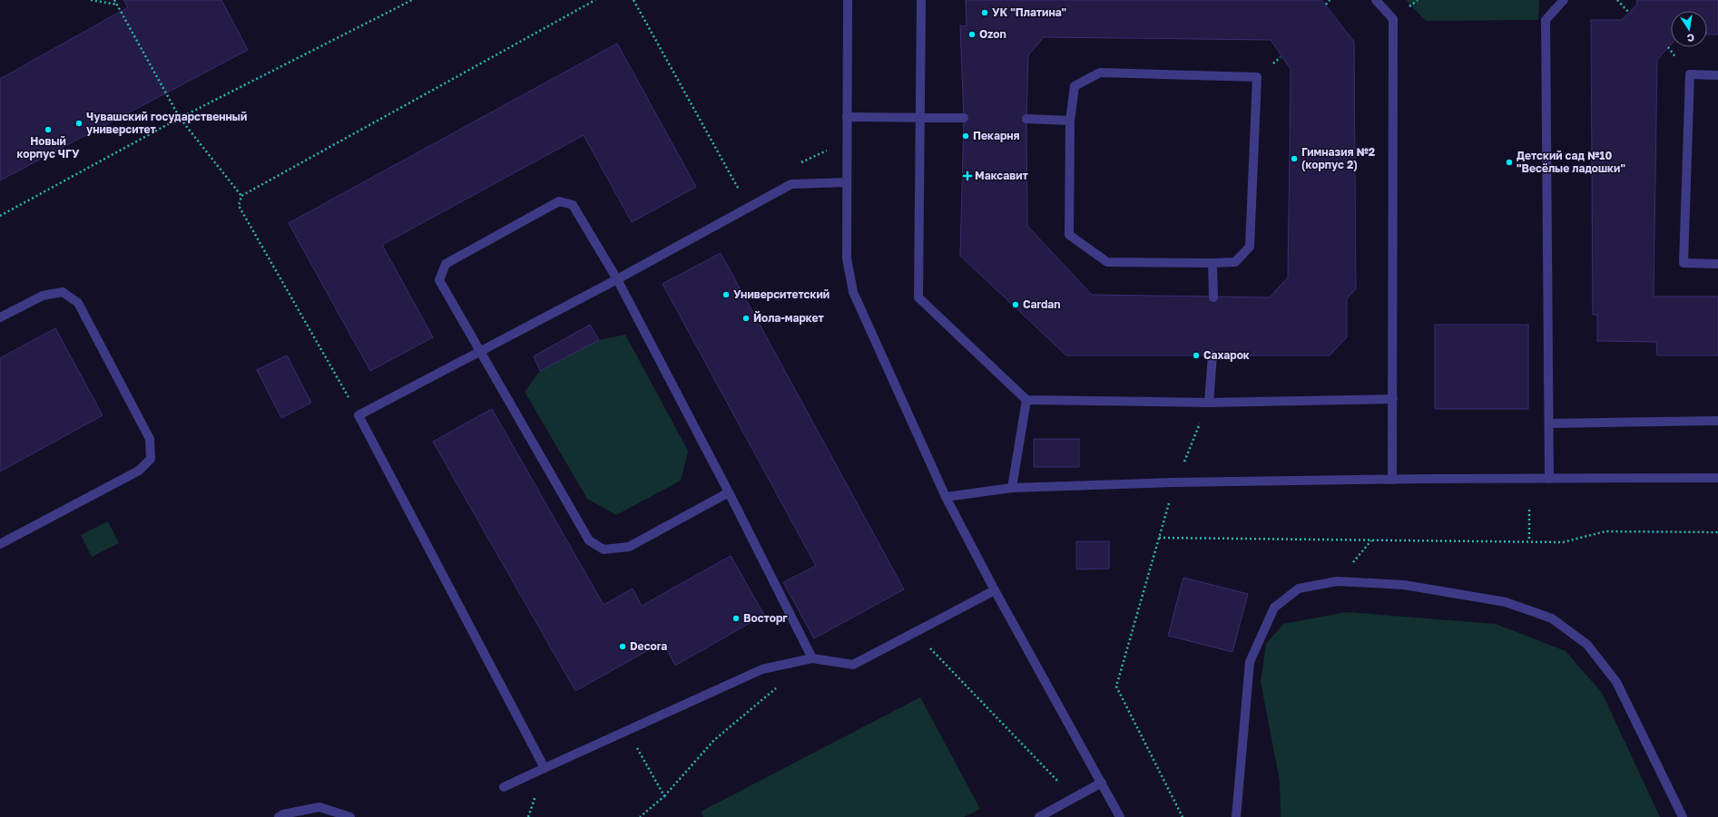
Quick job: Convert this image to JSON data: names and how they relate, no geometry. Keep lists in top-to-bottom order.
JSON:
{
  "places": {
    "other": [
      "УК \"Платина\"",
      "Ozon",
      "Чувашский государственный университет",
      "Новый корпус ЧГУ",
      "Пекарня",
      "Гимназия №2 (корпус 2)",
      "Детский сад №10 \"Весёлые ладошки\"",
      "Университетский",
      "Cardan",
      "Йола-маркет",
      "Сахарок",
      "Восторг",
      "Decora"
    ],
    "health": ["Максавит"]
  },
  "north": "bottom"
}
